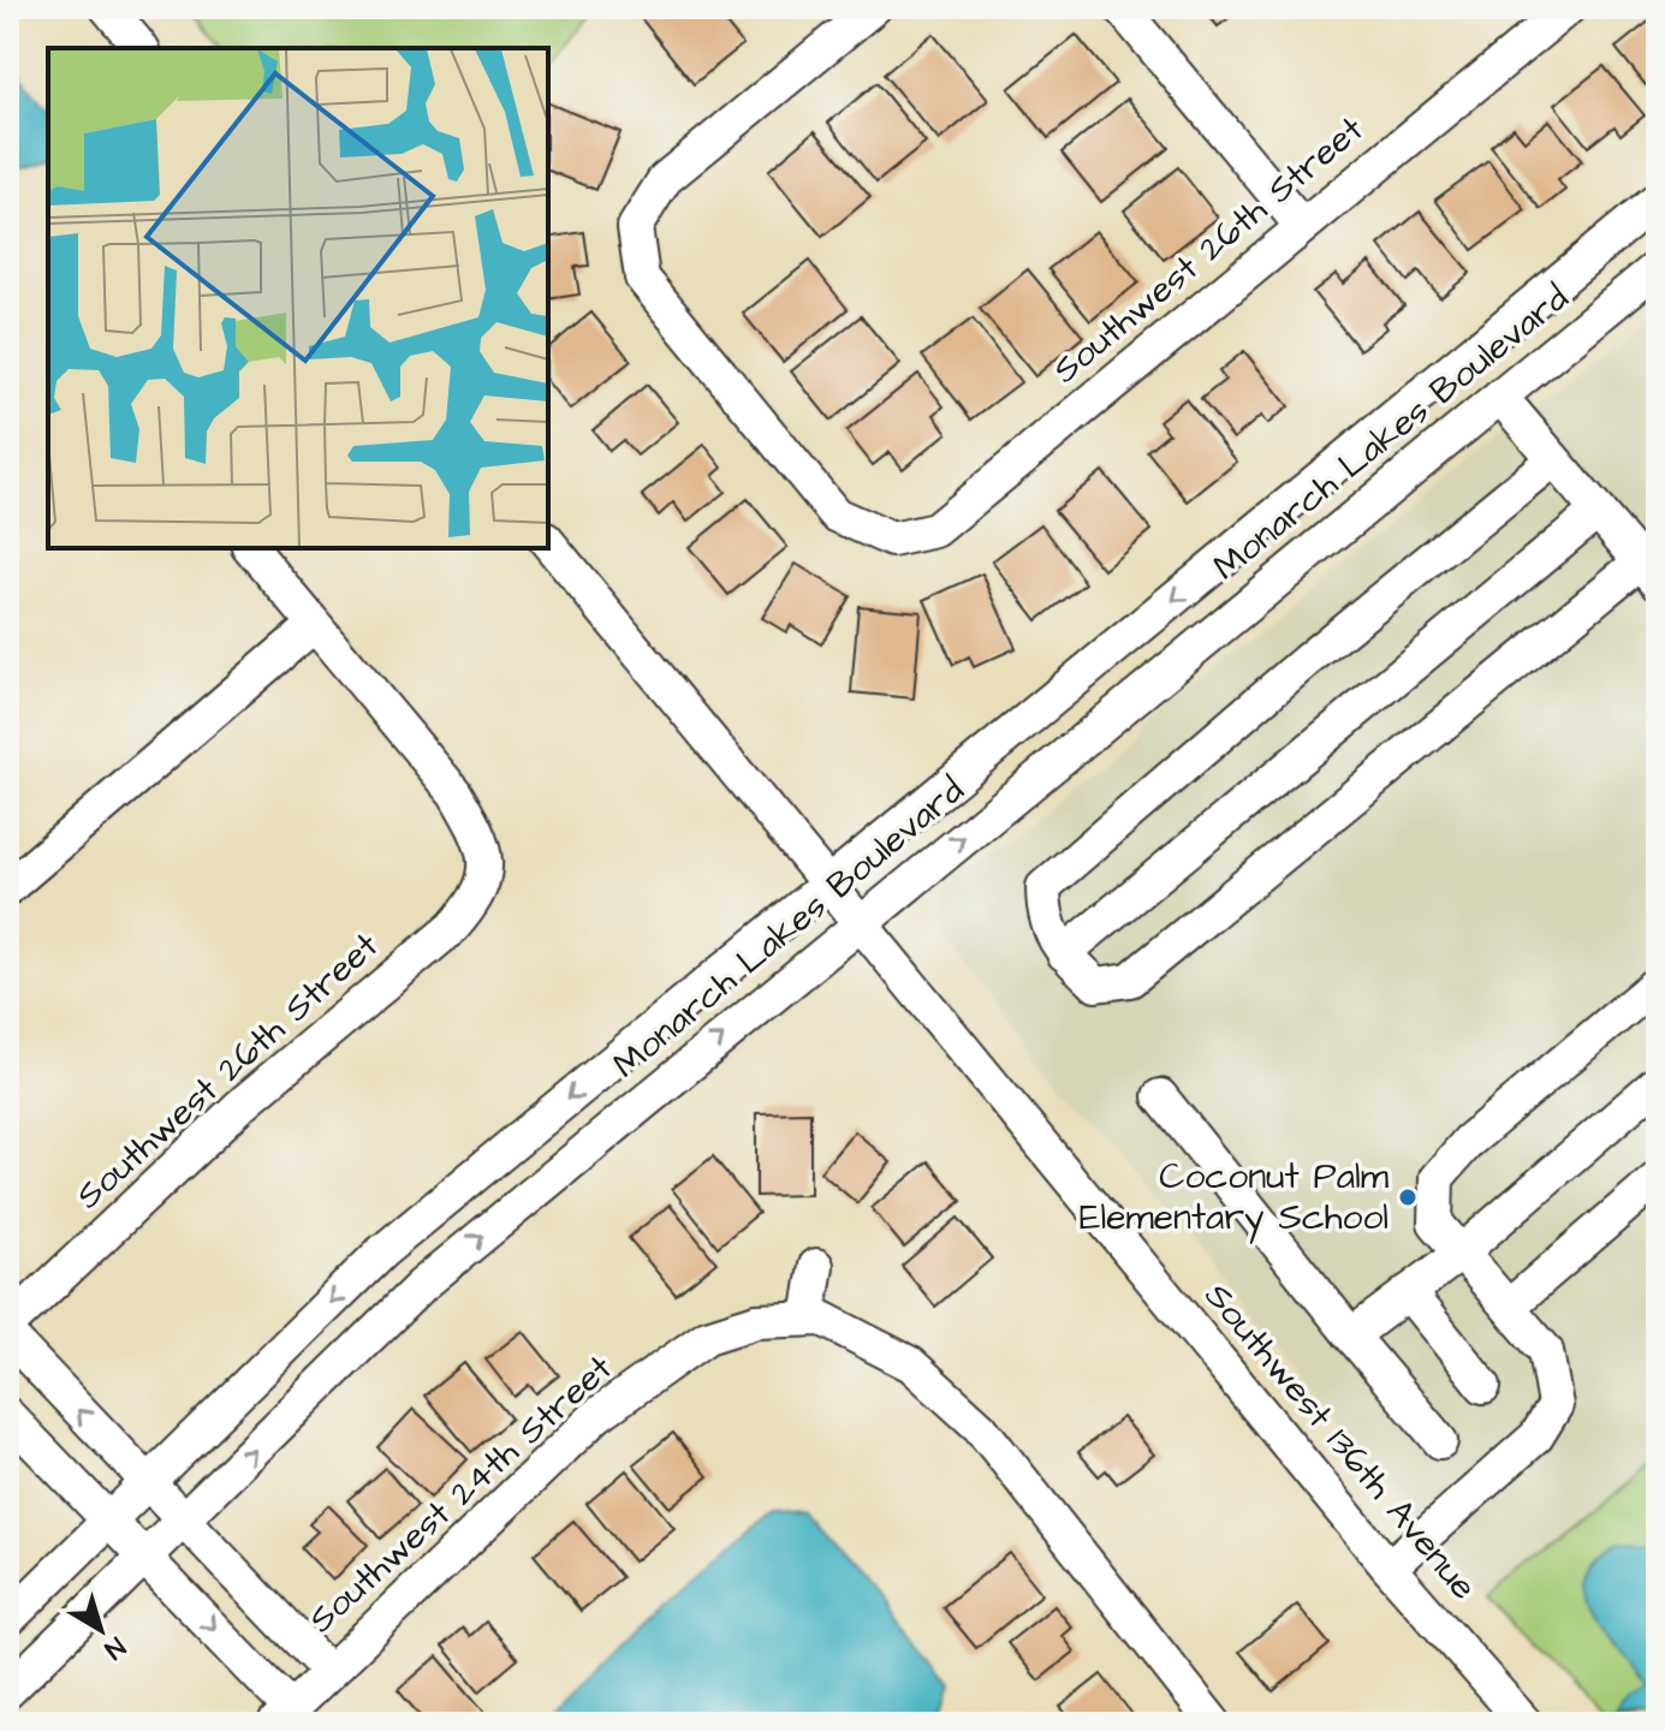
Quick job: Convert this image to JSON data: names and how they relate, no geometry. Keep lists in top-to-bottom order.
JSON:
{
  "streets": {
    "street": [
      "Southwest 26th Street",
      "Monarch Lakes Boulevard",
      "Southwest 136th Avenue",
      "Southwest 24th Street"
    ]
  },
  "crossings": [
    ["Monarch Lakes Boulevard", "Southwest 136th Avenue"]
  ],
  "places": ["Coconut Palm Elementary School"],
  "north": "bottom right"
}
